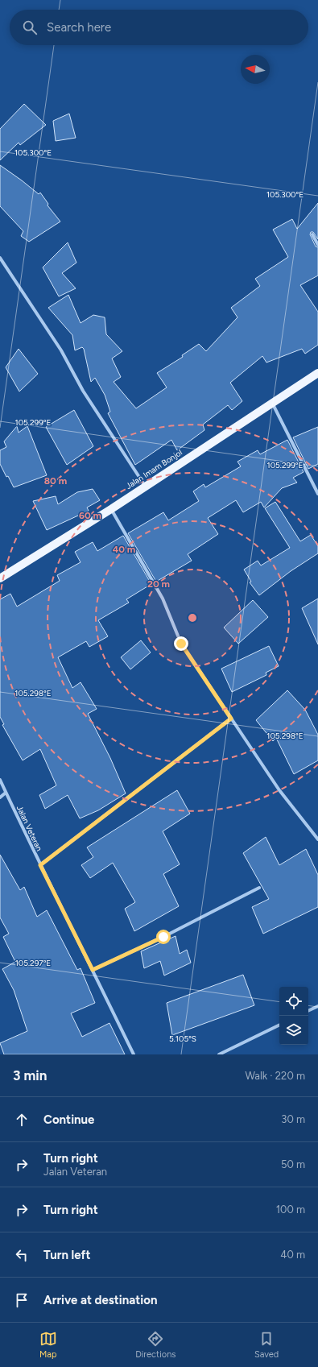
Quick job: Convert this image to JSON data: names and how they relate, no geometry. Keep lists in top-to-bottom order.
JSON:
{
  "streets": {
    "main road": ["Jalan Imam Bonjol"],
    "street": ["Jalan Veteran"]
  },
  "north": "left",
  "page": {
    "search": "Search here",
    "heading": ["3 min", "Walk · 220 m"],
    "list": [
      ["Continue", "30 m"],
      ["Turn right", "Jalan Veteran", "50 m"],
      ["Turn right", "100 m"],
      ["Turn left", "40 m"],
      "Arrive at destination"
    ],
    "nav": ["Map", "Directions", "Saved"]
  },
  "coordinates": [
    "105.300°E",
    "105.299°E",
    "105.298°E",
    "105.297°E",
    "5.105°S"
  ],
  "rings": [
    "80 m",
    "60 m",
    "40 m",
    "20 m"
  ]
}
